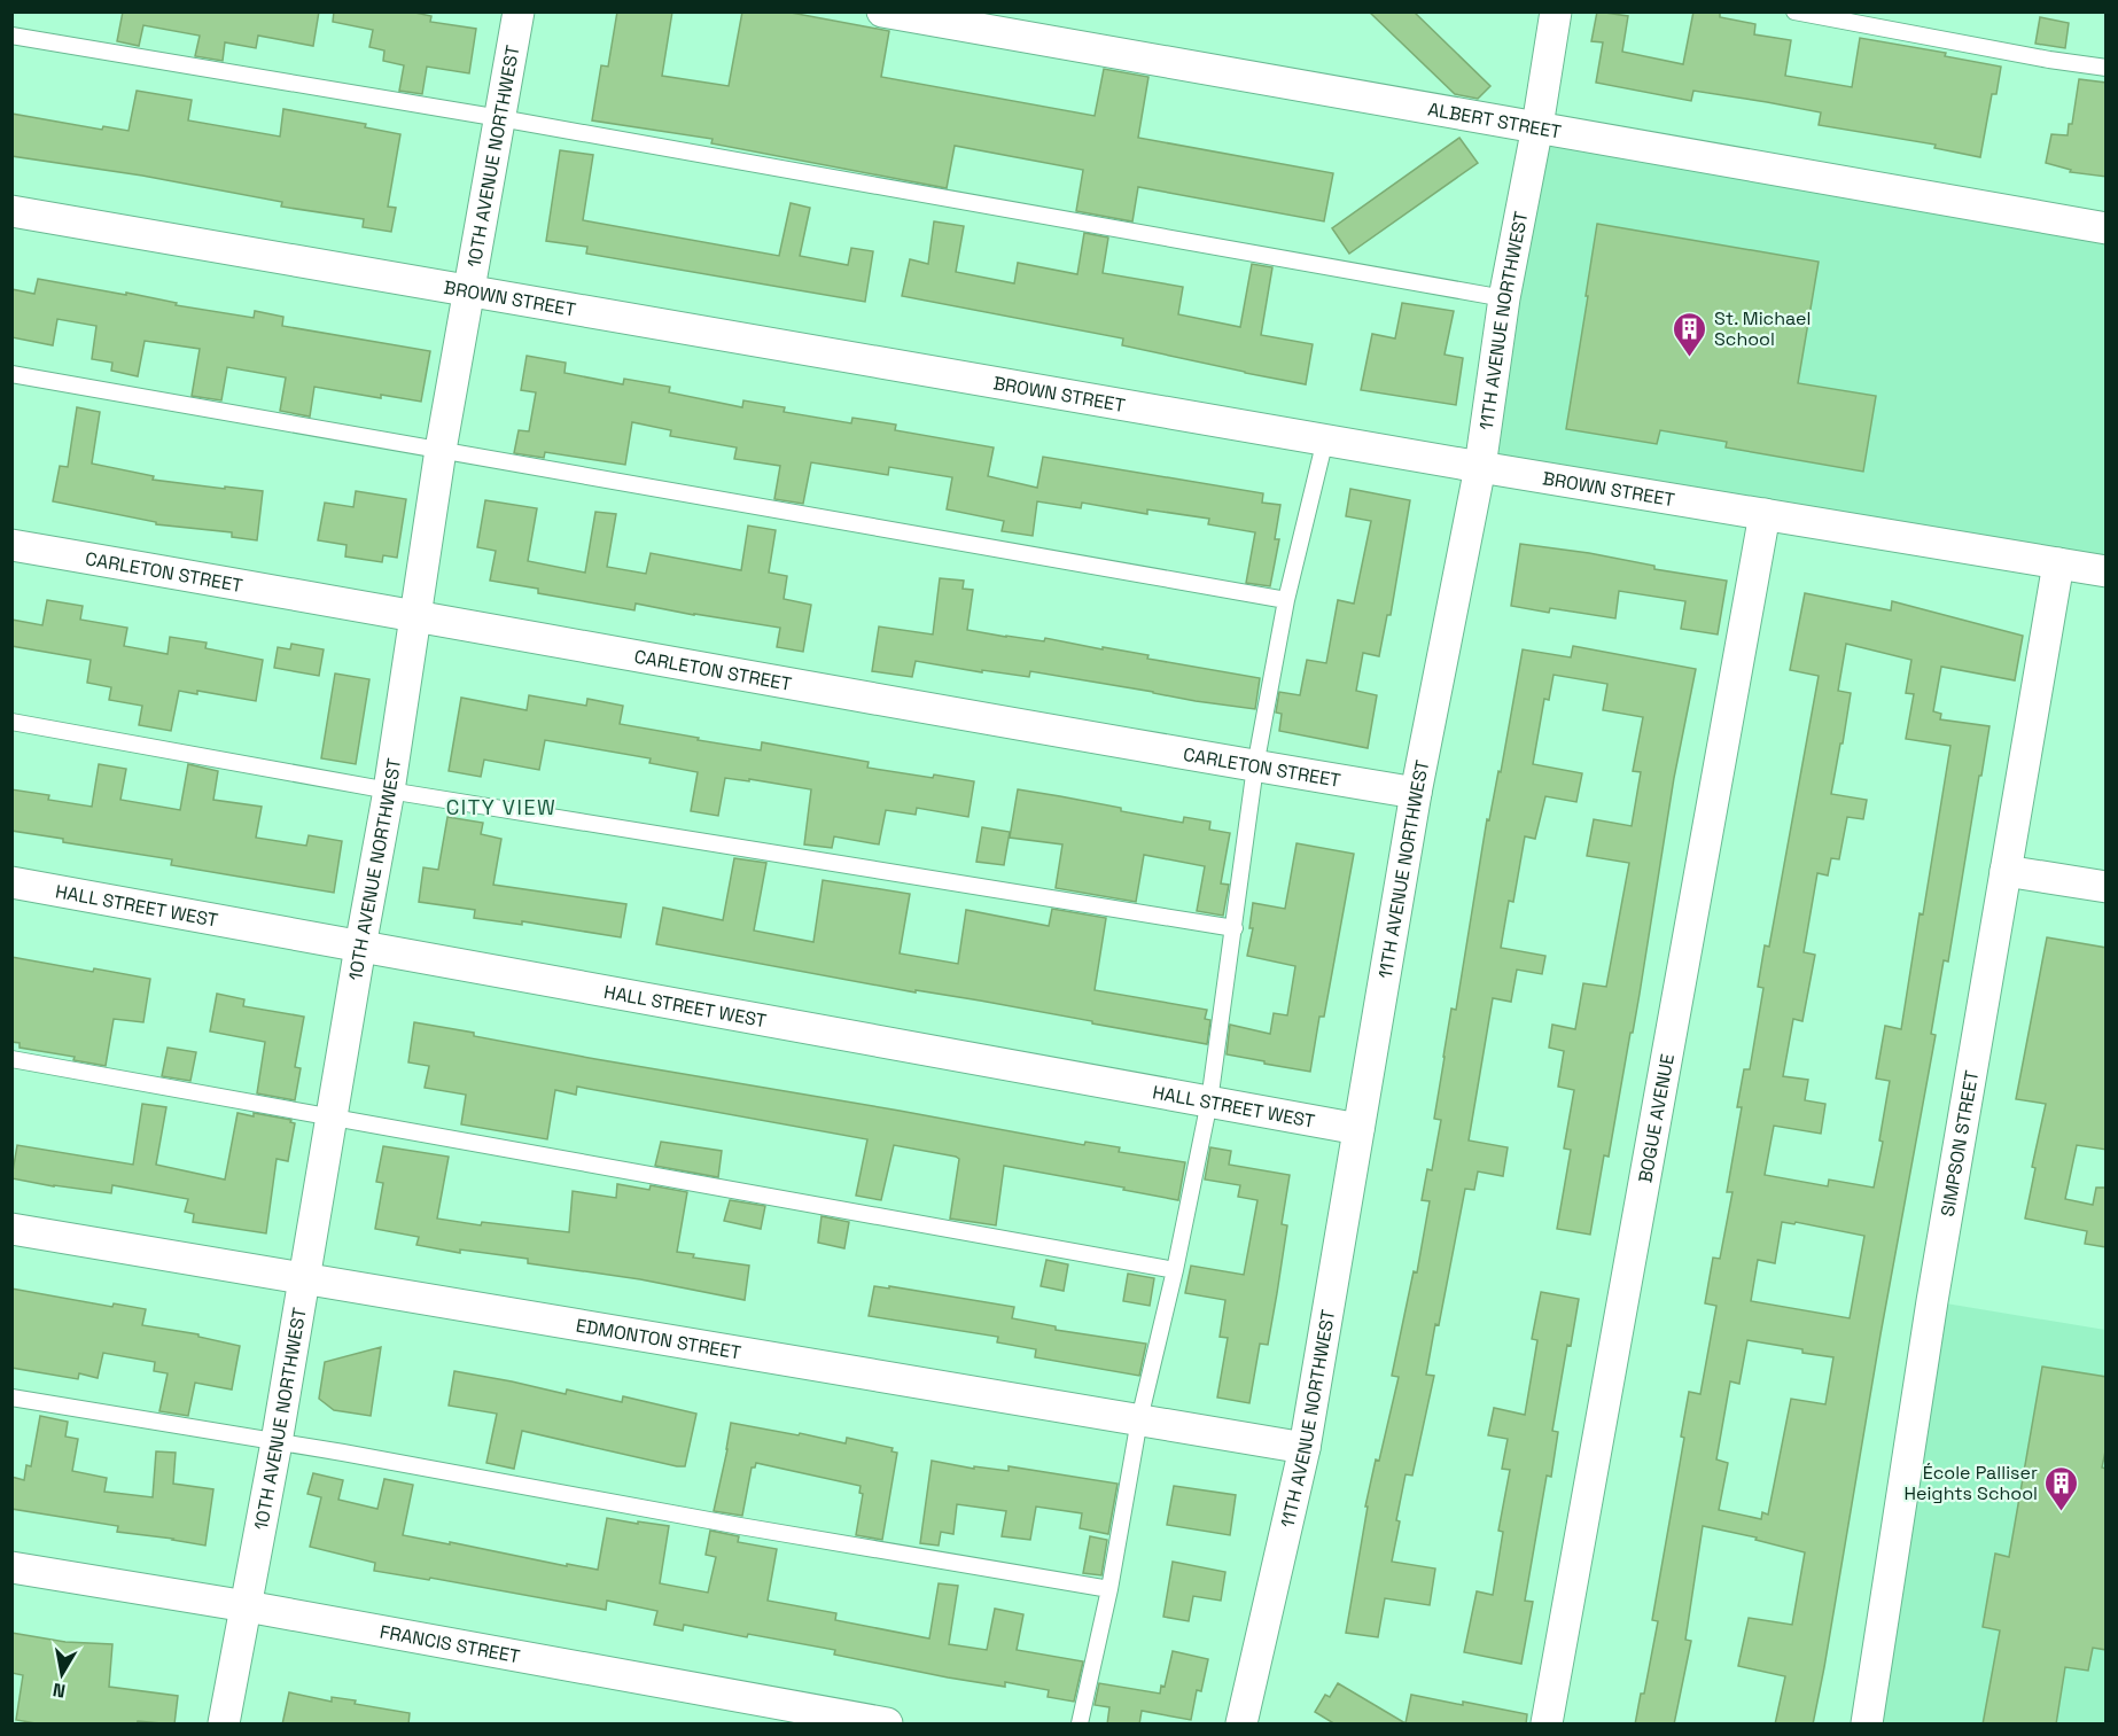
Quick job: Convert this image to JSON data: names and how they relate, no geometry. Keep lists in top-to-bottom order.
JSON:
{
  "streets": {
    "street": [
      "ALBERT STREET",
      "10TH AVENUE NORTHWEST",
      "BROWN STREET",
      "11TH AVENUE NORTHWEST",
      "CARLETON STREET",
      "HALL STREET WEST",
      "BOGUE AVENUE",
      "SIMPSON STREET",
      "EDMONTON STREET",
      "FRANCIS STREET"
    ]
  },
  "crossings": [
    ["ALBERT STREET", "11TH AVENUE NORTHWEST"],
    ["10TH AVENUE NORTHWEST", "BROWN STREET"],
    ["10TH AVENUE NORTHWEST", "CARLETON STREET"],
    ["10TH AVENUE NORTHWEST", "HALL STREET WEST"],
    ["10TH AVENUE NORTHWEST", "EDMONTON STREET"],
    ["10TH AVENUE NORTHWEST", "FRANCIS STREET"],
    ["BROWN STREET", "11TH AVENUE NORTHWEST"],
    ["BROWN STREET", "BOGUE AVENUE"],
    ["BROWN STREET", "SIMPSON STREET"],
    ["11TH AVENUE NORTHWEST", "CARLETON STREET"],
    ["11TH AVENUE NORTHWEST", "HALL STREET WEST"],
    ["11TH AVENUE NORTHWEST", "EDMONTON STREET"]
  ],
  "districts": ["CITY VIEW"],
  "places": {
    "building": ["St. Michael School", "École Palliser Heights School"]
  },
  "north": "bottom"
}
